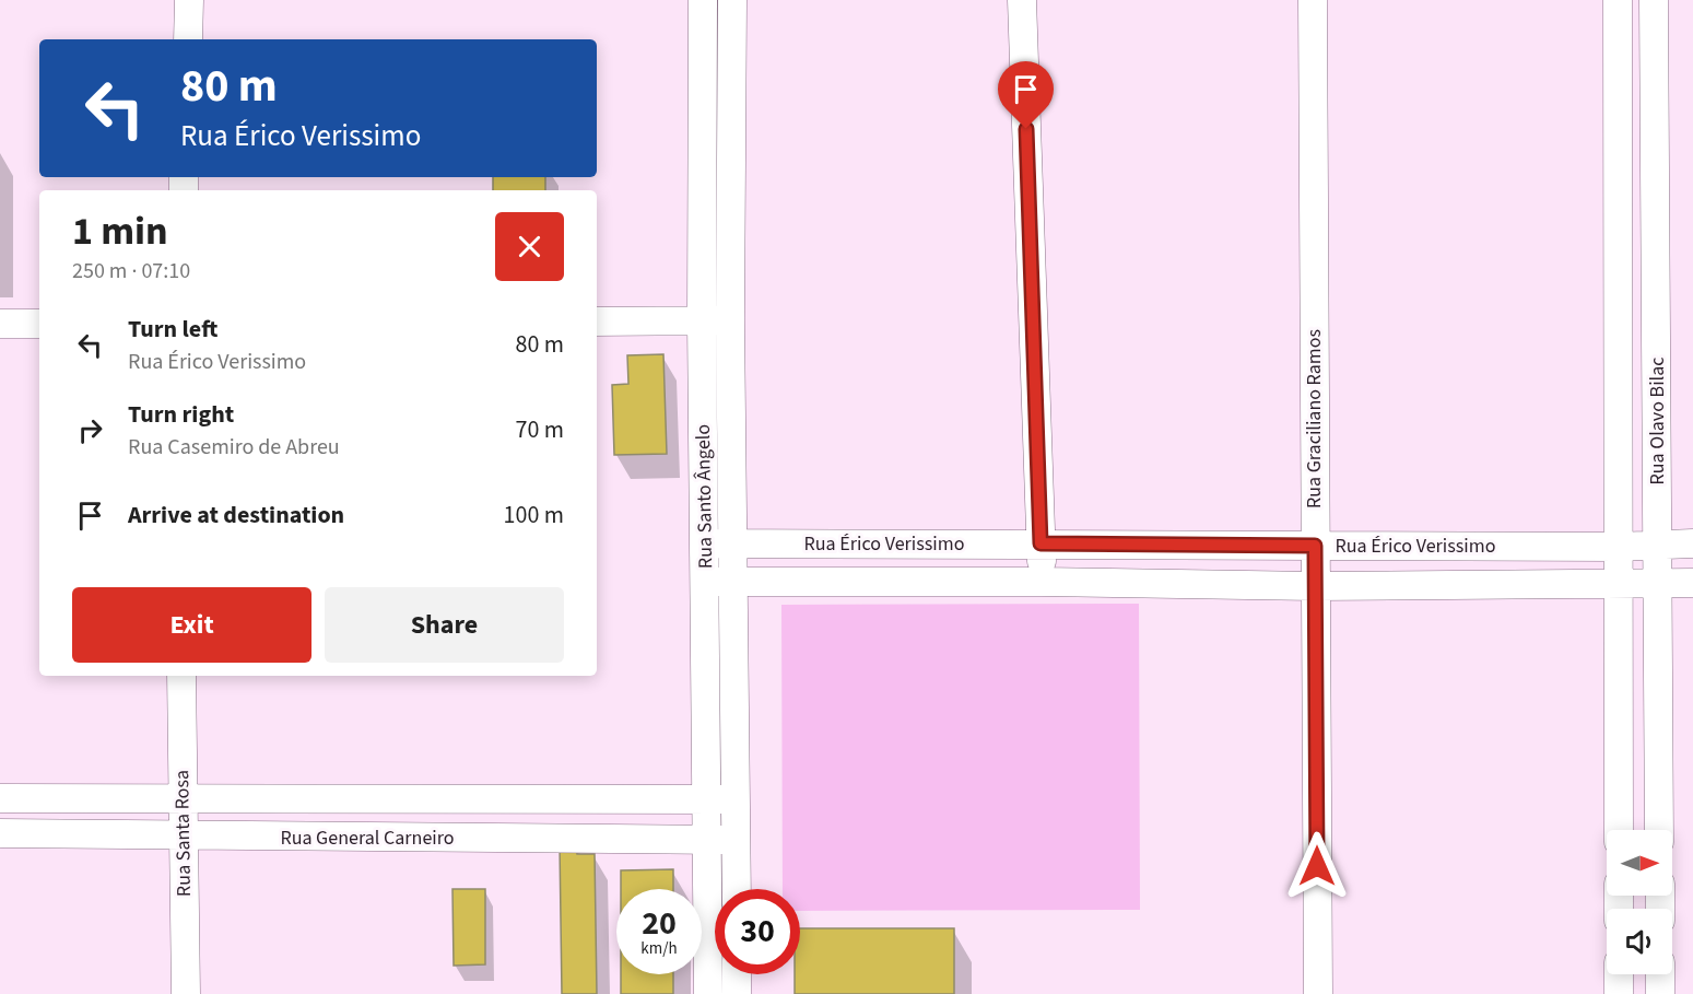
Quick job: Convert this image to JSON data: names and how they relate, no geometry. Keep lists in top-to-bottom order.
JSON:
{
  "streets": {
    "street": [
      "Rua Graciliano Ramos",
      "Rua Olavo Bilac",
      "Rua Santo Ângelo",
      "Rua Érico Verissimo",
      "Rua Santa Rosa",
      "Rua General Carneiro"
    ]
  },
  "crossings": [
    ["Rua Graciliano Ramos", "Rua Érico Verissimo"],
    ["Rua Olavo Bilac", "Rua Érico Verissimo"],
    ["Rua Santo Ângelo", "Rua Érico Verissimo"],
    ["Rua Santo Ângelo", "Rua General Carneiro"],
    ["Rua Santa Rosa", "Rua General Carneiro"]
  ],
  "north": "right",
  "page": {
    "turn": ["80 m", "Rua Érico Verissimo"],
    "heading": ["1 min", "250 m · 07:10"],
    "list": [
      {
        "name": "Turn left",
        "note": "Rua Érico Verissimo",
        "value": "80 m"
      },
      {
        "name": "Turn right",
        "note": "Rua Casemiro de Abreu",
        "value": "70 m"
      },
      {
        "name": "Arrive at destination",
        "value": "100 m"
      }
    ],
    "buttons": ["Exit", "Share"],
    "speed": "20 km/h",
    "limit": "30"
  }
}
